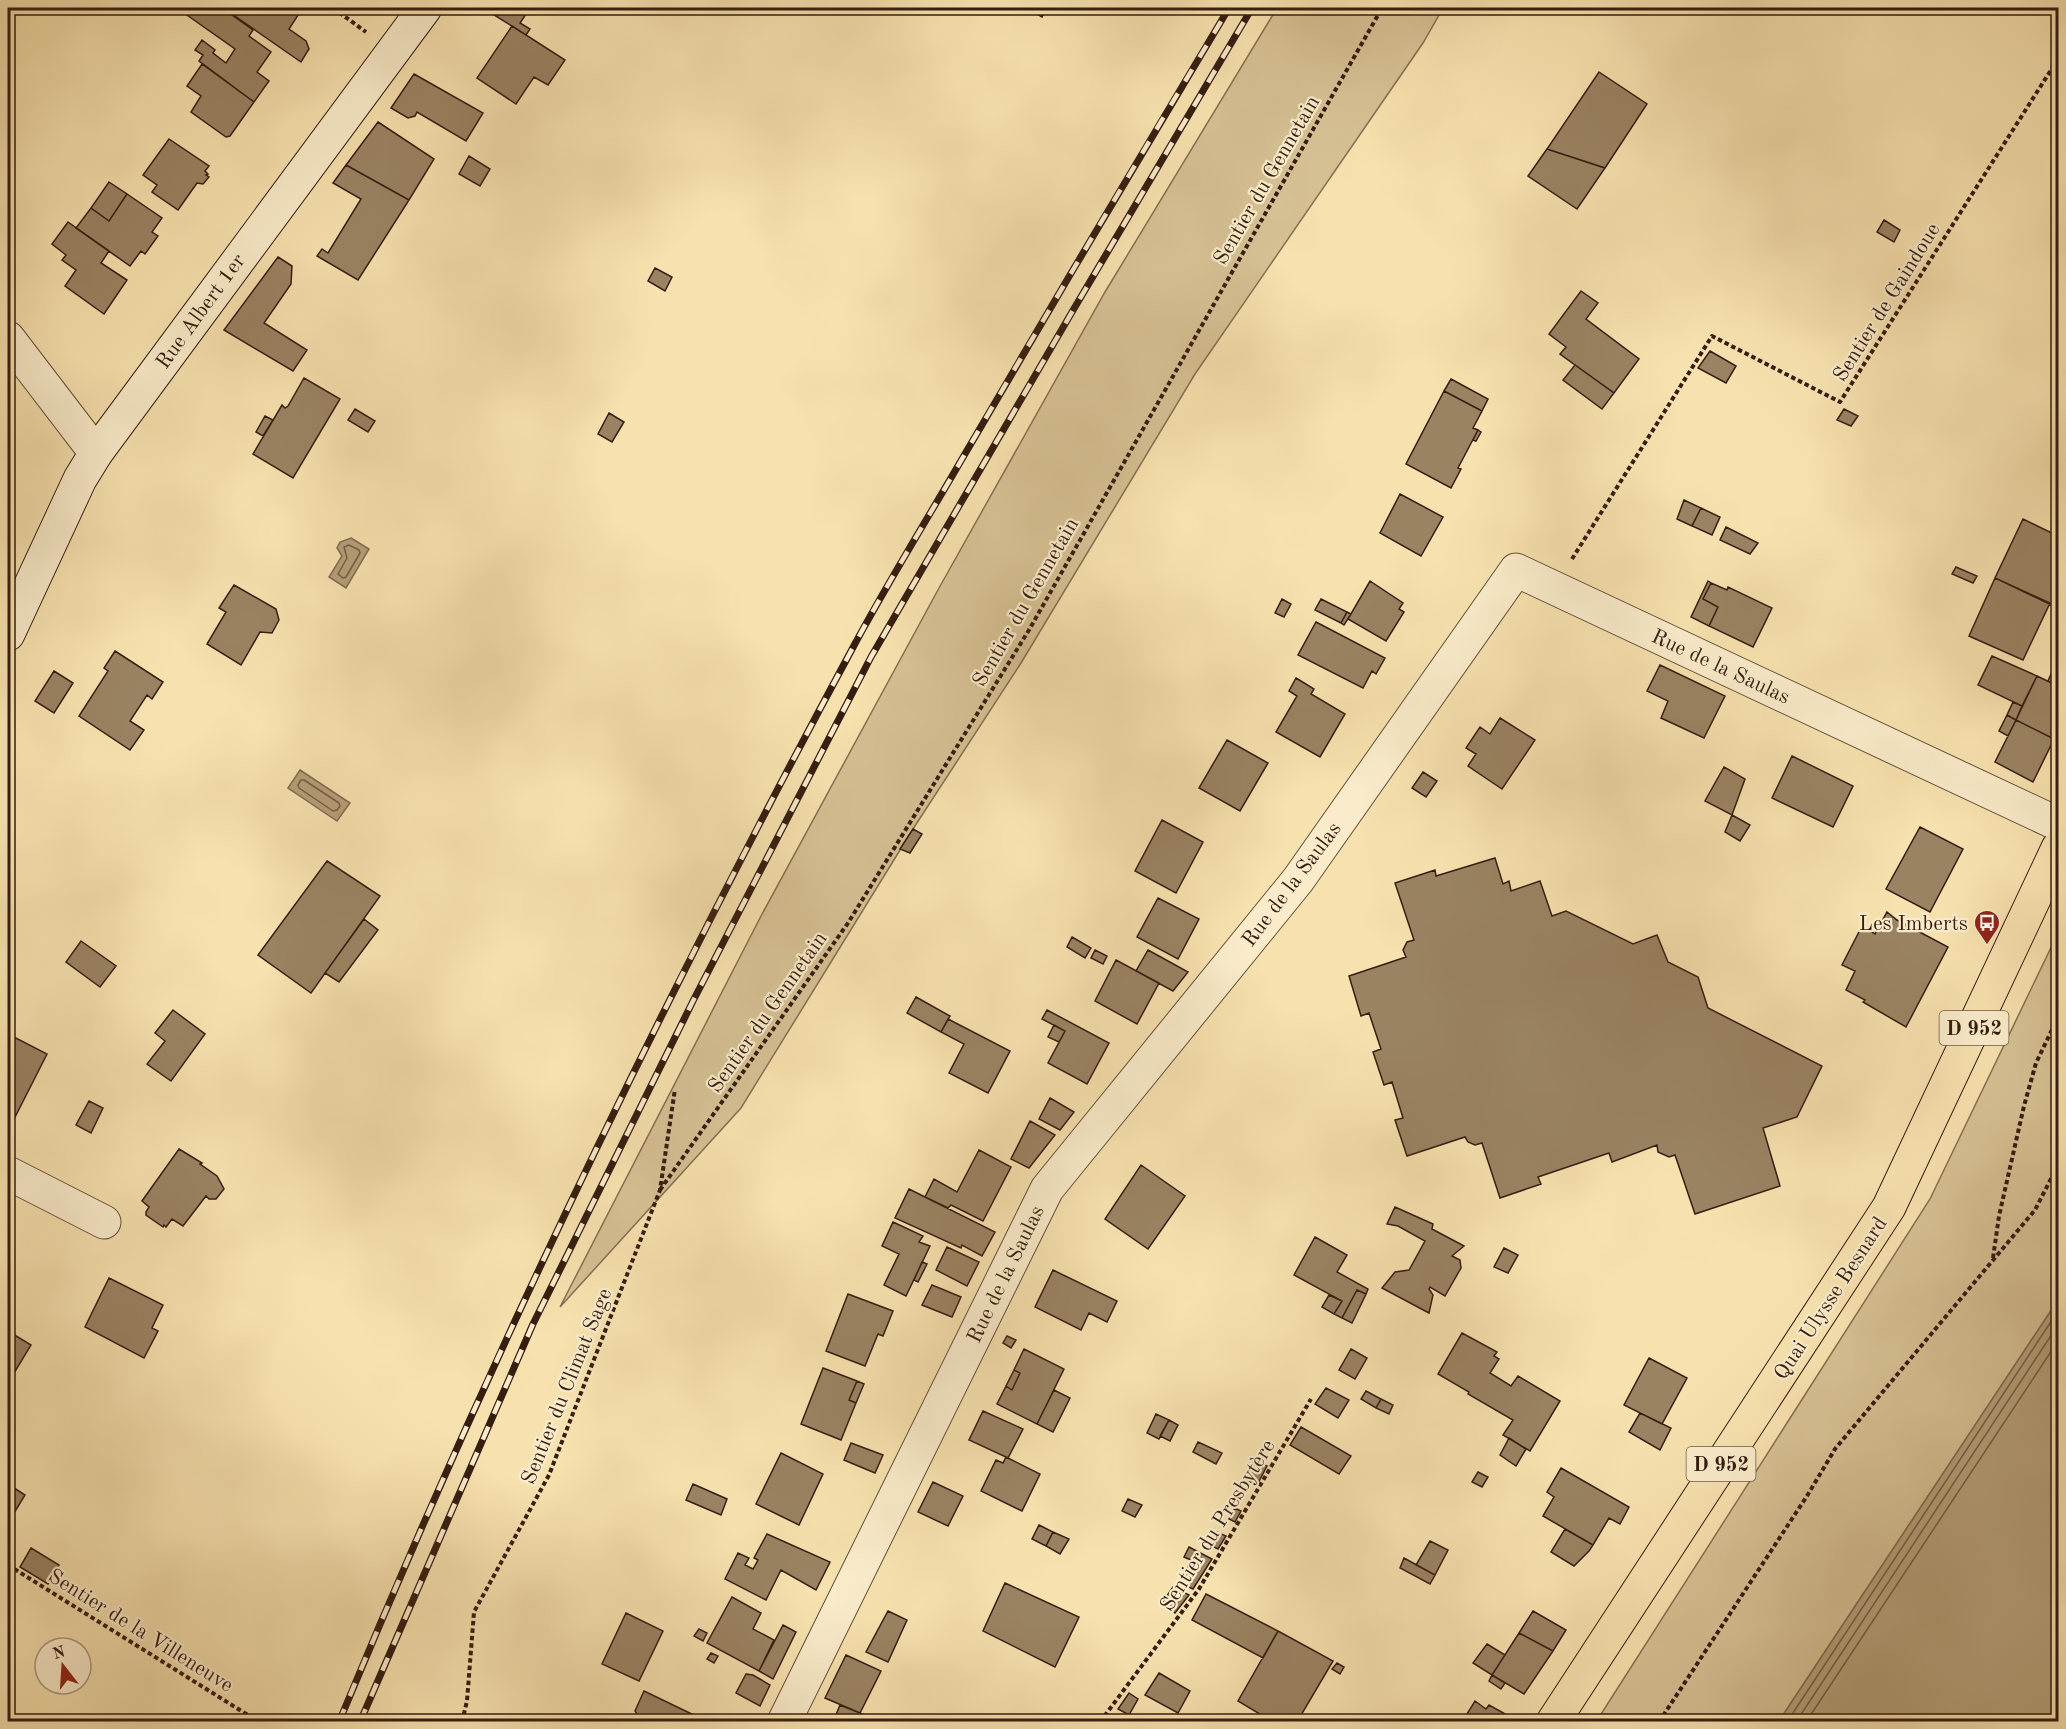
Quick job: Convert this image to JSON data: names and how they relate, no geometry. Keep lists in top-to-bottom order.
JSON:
{
  "streets": {
    "main road": ["D 952", "Quai Ulysse Besnard"],
    "street": ["Rue Albert 1er", "Rue de la Saulas"],
    "path": [
      "Sentier du Gennetain",
      "Sentier de Gaindoue",
      "Sentier du Climat Sage",
      "Sentier du Presbytère",
      "Sentier de la Villeneuve"
    ]
  },
  "crossings": [
    ["Sentier du Gennetain", "Sentier du Climat Sage"],
    ["Sentier de Gaindoue", "Rue de la Saulas"]
  ],
  "places": {
    "bus stop": ["Les Imberts"]
  },
  "north": "top"
}
